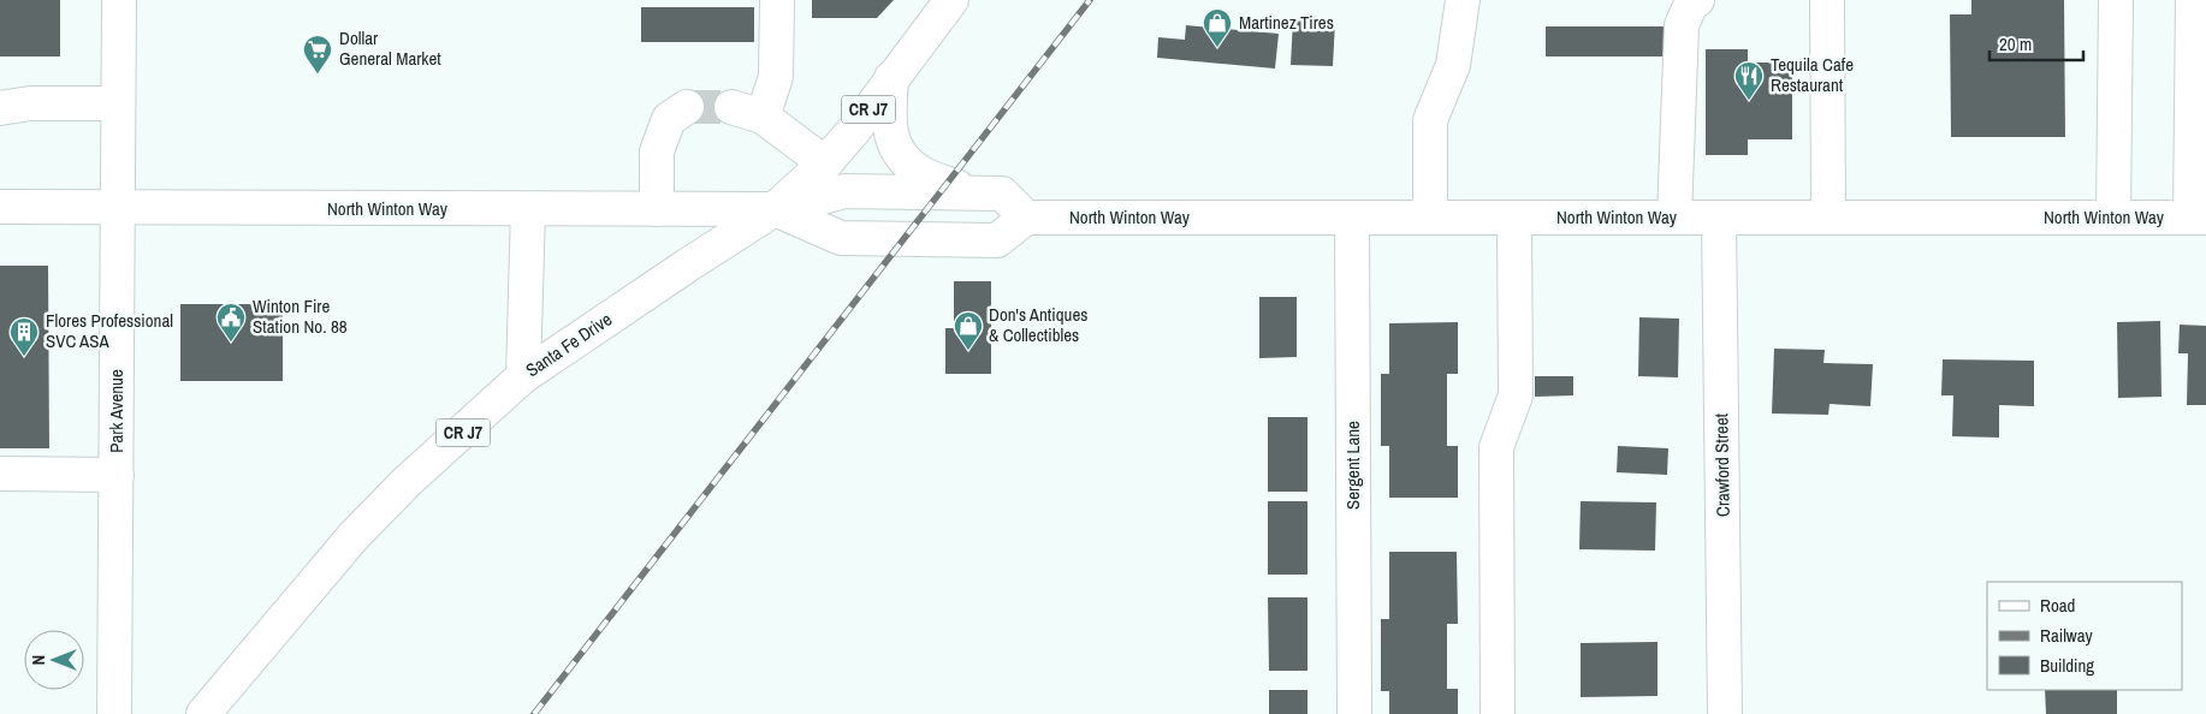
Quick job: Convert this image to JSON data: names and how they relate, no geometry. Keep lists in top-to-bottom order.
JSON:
{
  "streets": {
    "main road": [
      "CR J7",
      "North Winton Way",
      "Santa Fe Drive",
      "Park Avenue",
      "Sergent Lane",
      "Crawford Street"
    ]
  },
  "crossings": [
    ["North Winton Way", "Santa Fe Drive"],
    ["North Winton Way", "Park Avenue"],
    ["North Winton Way", "Sergent Lane"],
    ["North Winton Way", "Crawford Street"]
  ],
  "places": {
    "shop": ["Martinez Tires", "Don's Antiques & Collectibles"],
    "supermarket": ["Dollar General Market"],
    "restaurant": ["Tequila Cafe Restaurant"],
    "public building": ["Winton Fire Station No. 88"],
    "building": ["Flores Professional SVC ASA"]
  },
  "legend": ["Road", "Railway", "Building"],
  "scale_bar": "20 m",
  "north": "left"
}
